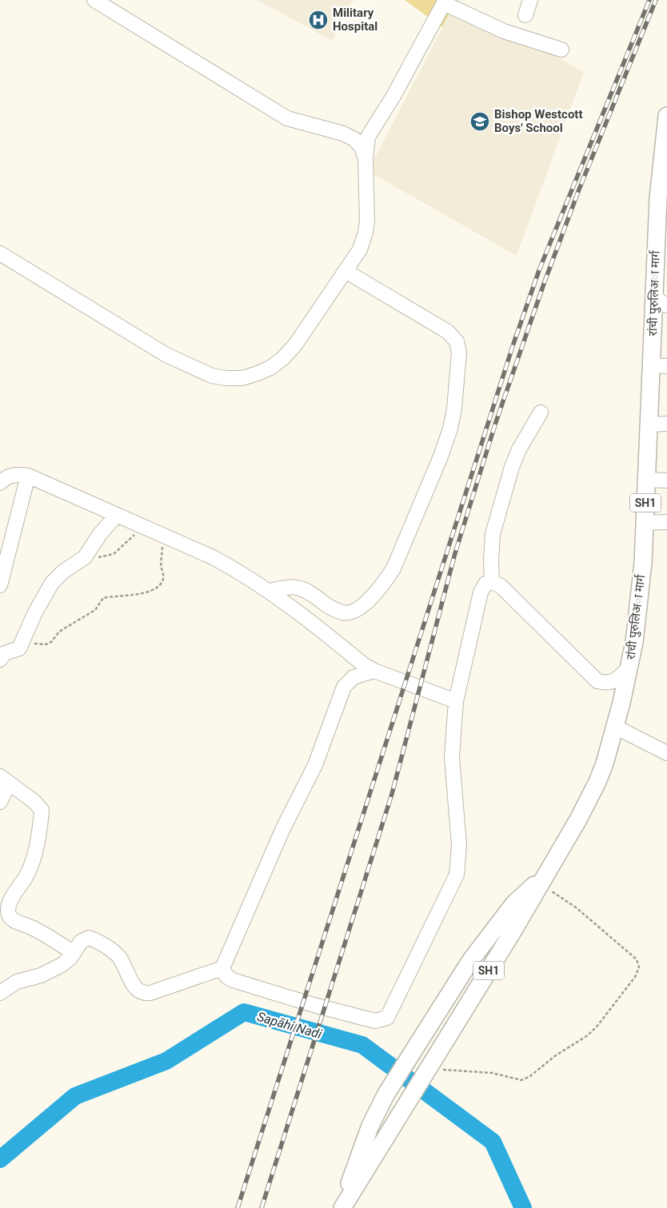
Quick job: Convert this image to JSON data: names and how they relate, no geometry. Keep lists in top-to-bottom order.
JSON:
{
  "streets": {
    "main road": ["रांची पुरुलिअा मार्ग", "SH1"]
  },
  "crossings": [
    ["रांची पुरुलिअा मार्ग", "SH1"]
  ],
  "water": ["Sapāhi Nadi"],
  "places": {
    "hospital": ["Military Hospital"],
    "school or university": ["Bishop Westcott Boys' School"]
  }
}
